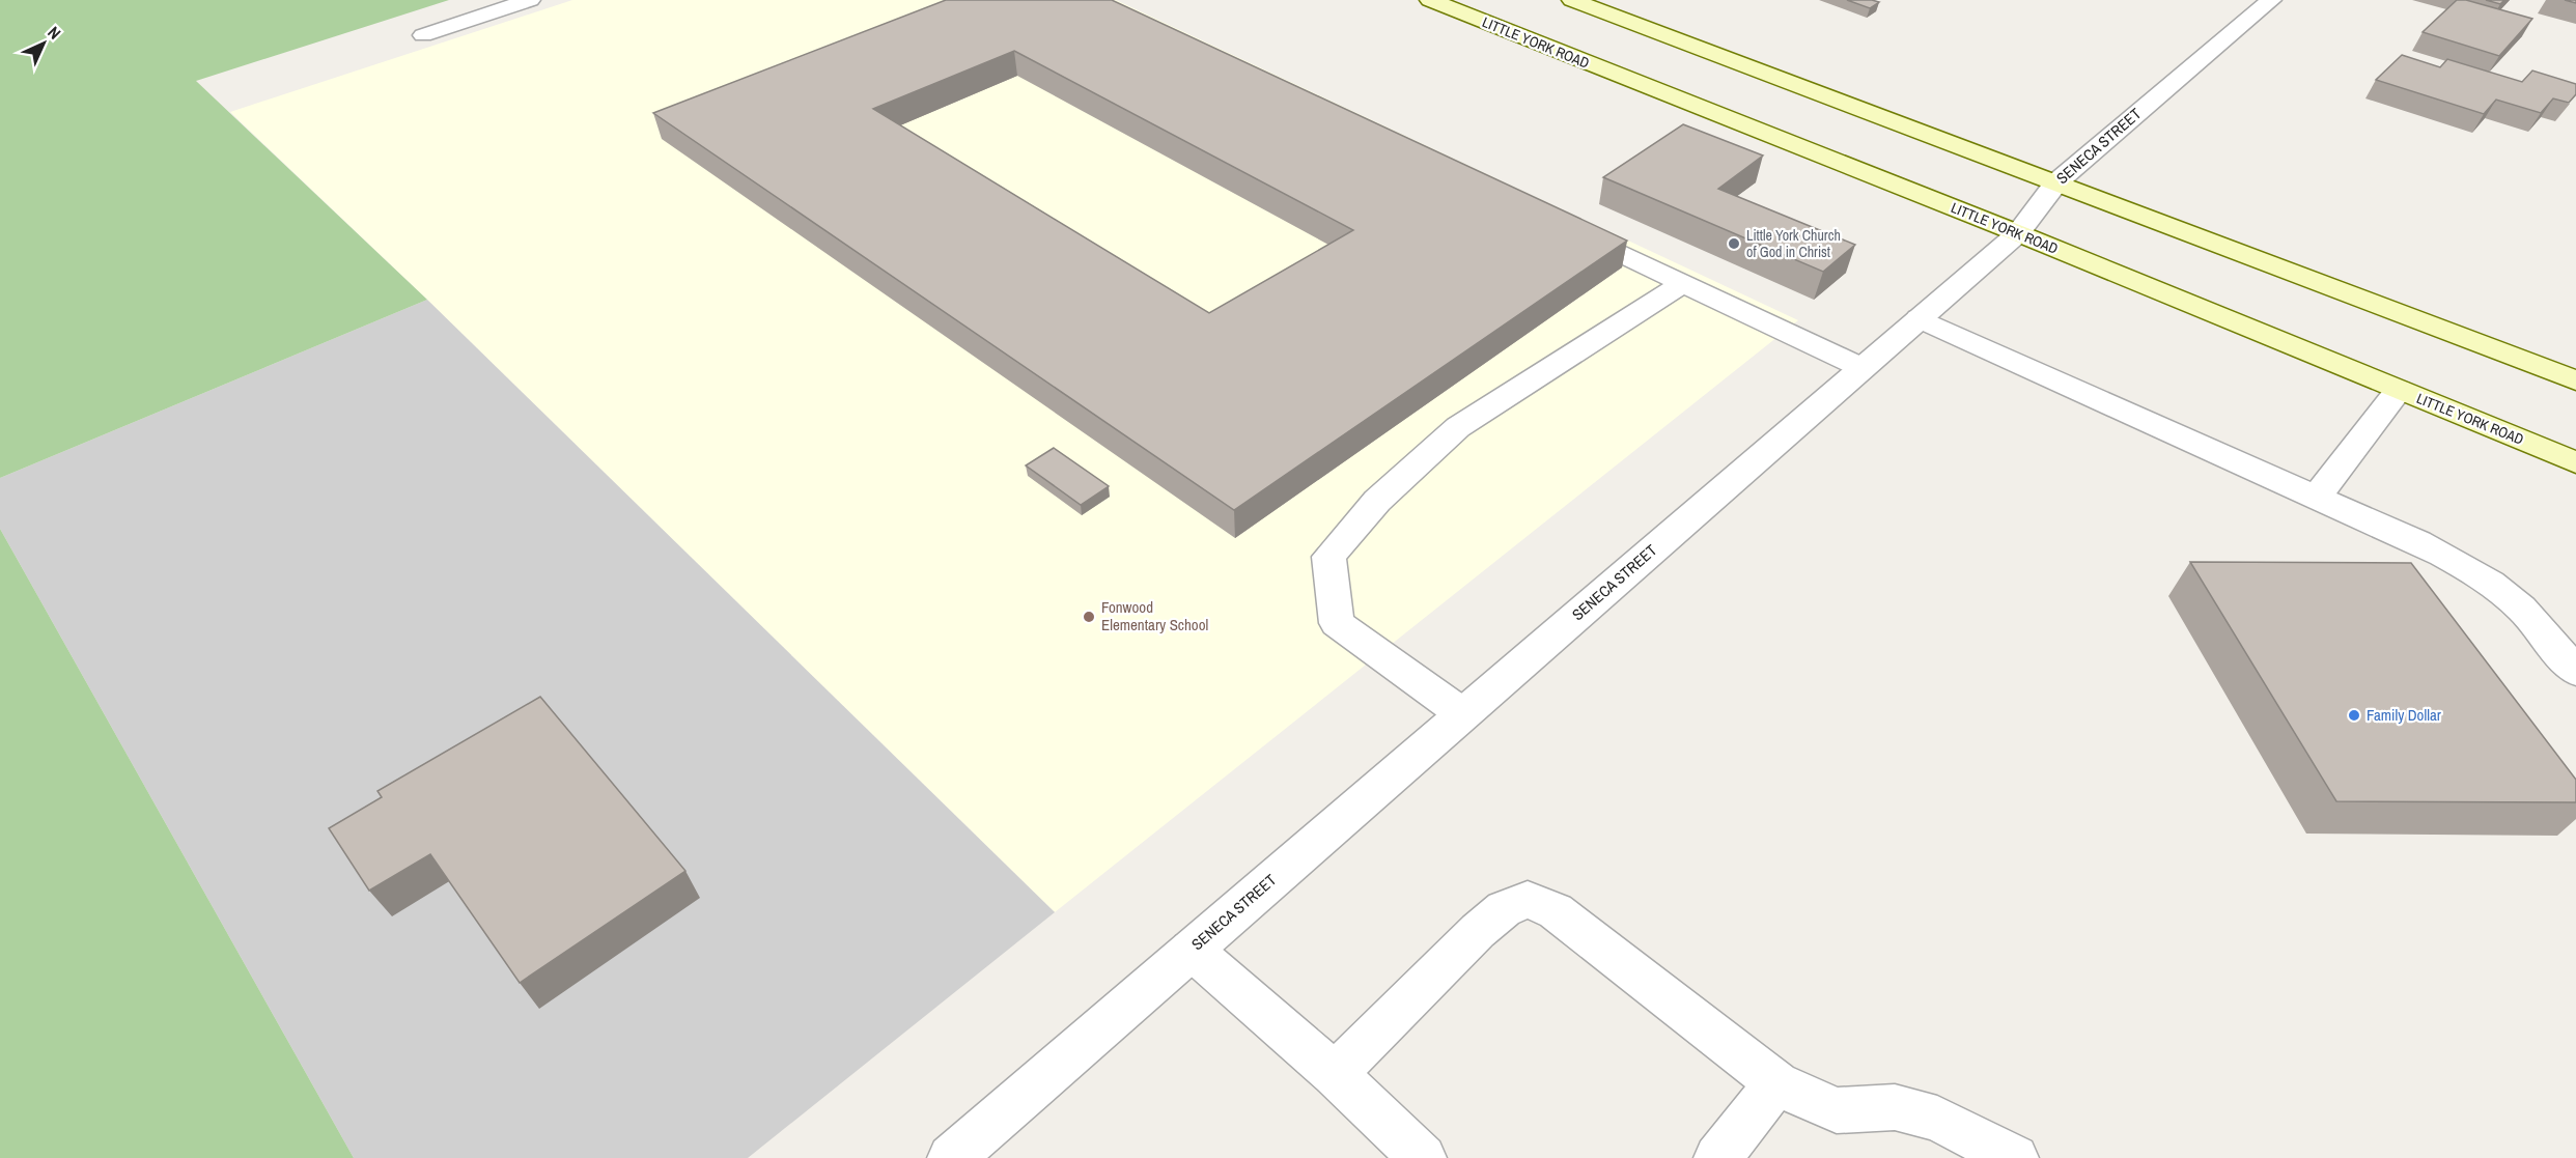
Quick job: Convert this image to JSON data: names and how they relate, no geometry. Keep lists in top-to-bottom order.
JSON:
{
  "streets": {
    "main road": ["LITTLE YORK ROAD"],
    "street": ["SENECA STREET"]
  },
  "crossings": [
    ["LITTLE YORK ROAD", "SENECA STREET"]
  ],
  "places": ["Little York Church of God in Christ", "Fonwood Elementary School", "Family Dollar"],
  "north": "top right"
}
